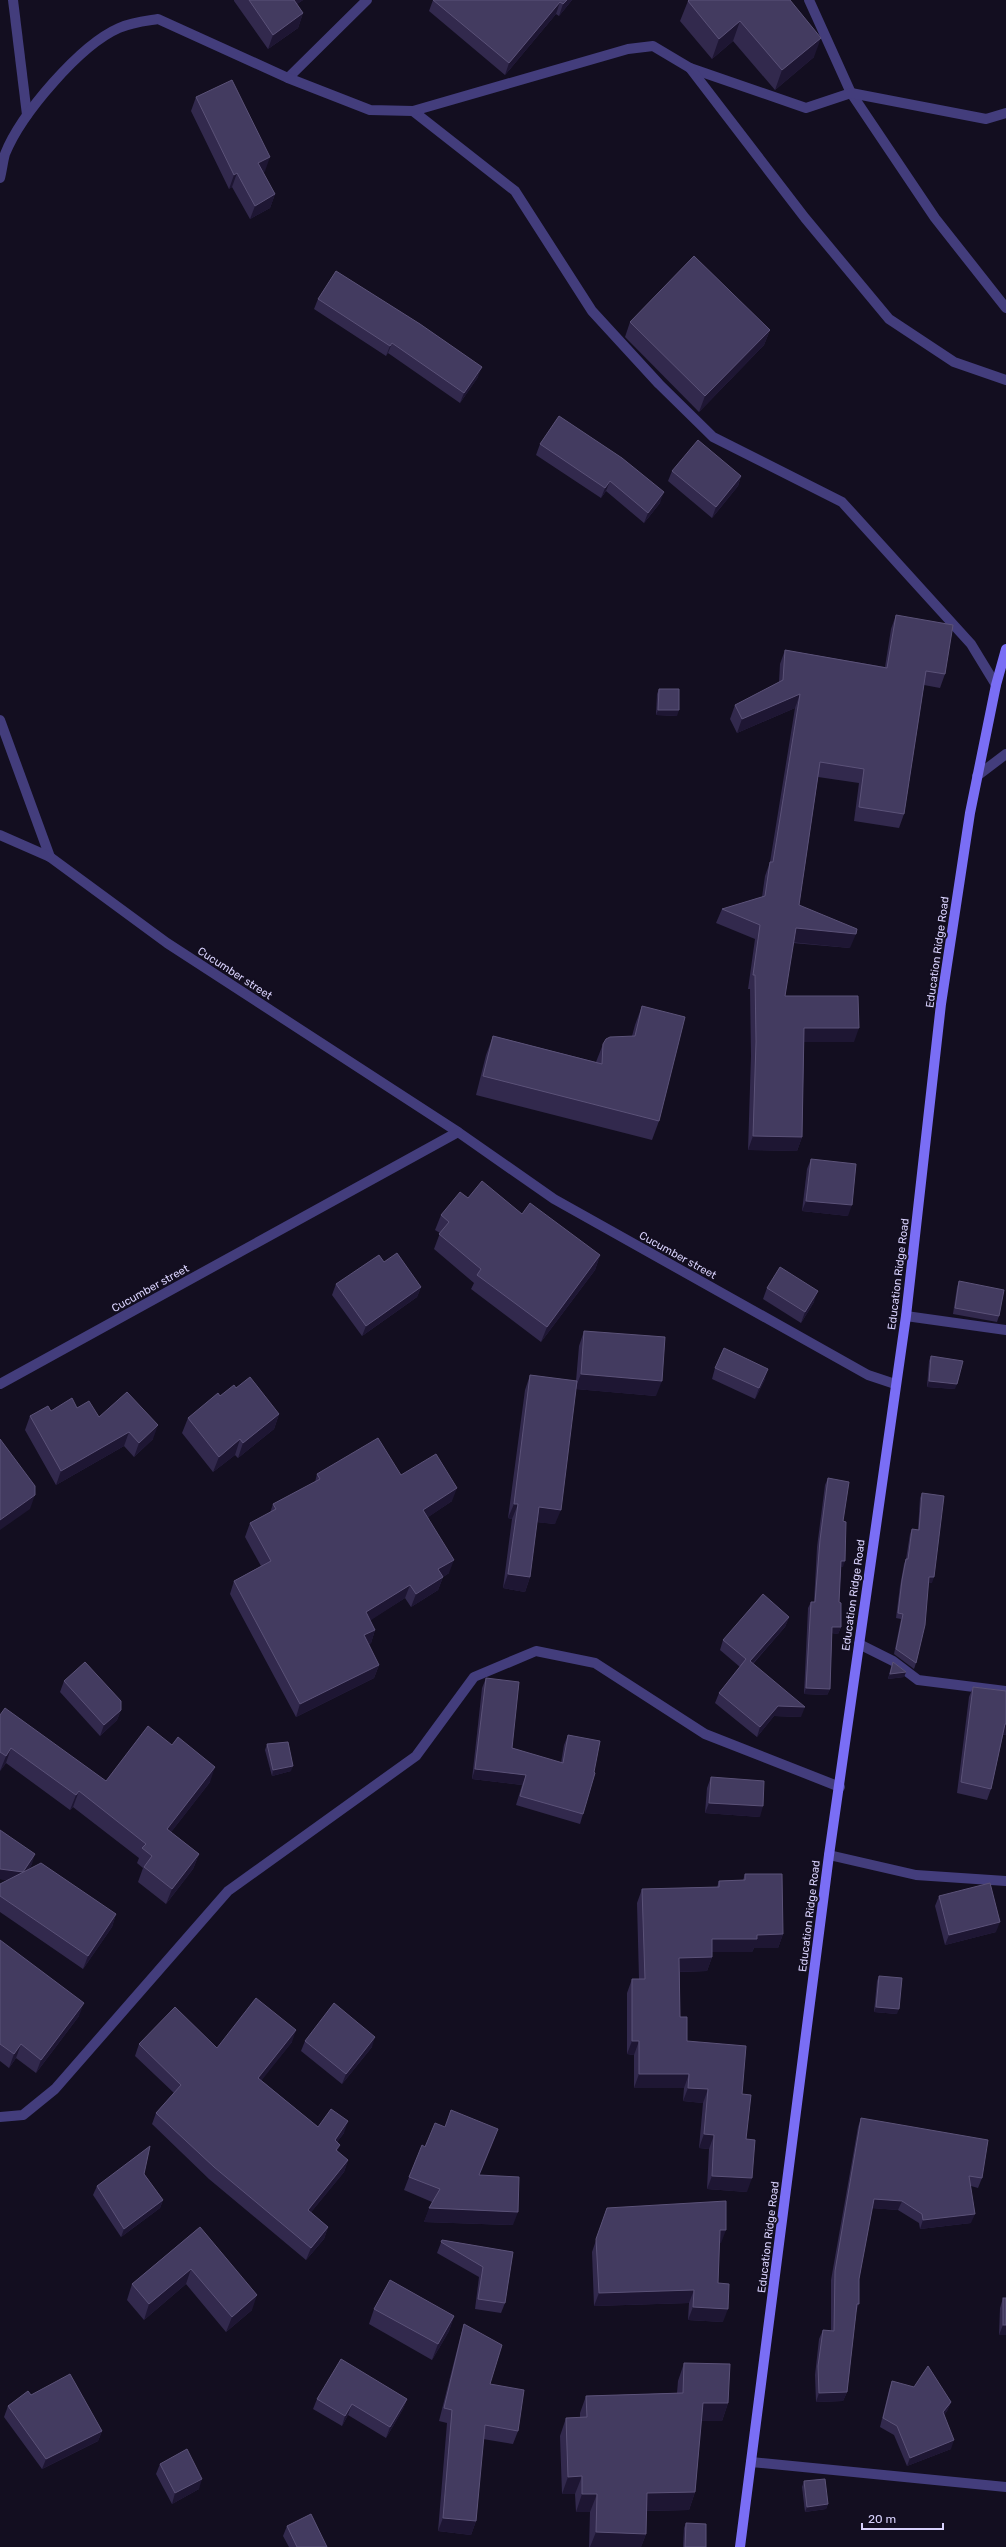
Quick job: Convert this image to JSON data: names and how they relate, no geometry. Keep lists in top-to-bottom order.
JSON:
{
  "streets": {
    "main road": ["Education Ridge Road"],
    "street": ["Cucumber street"]
  },
  "crossings": [
    ["Education Ridge Road", "Cucumber street"]
  ],
  "scale_bar": "20 m"
}
